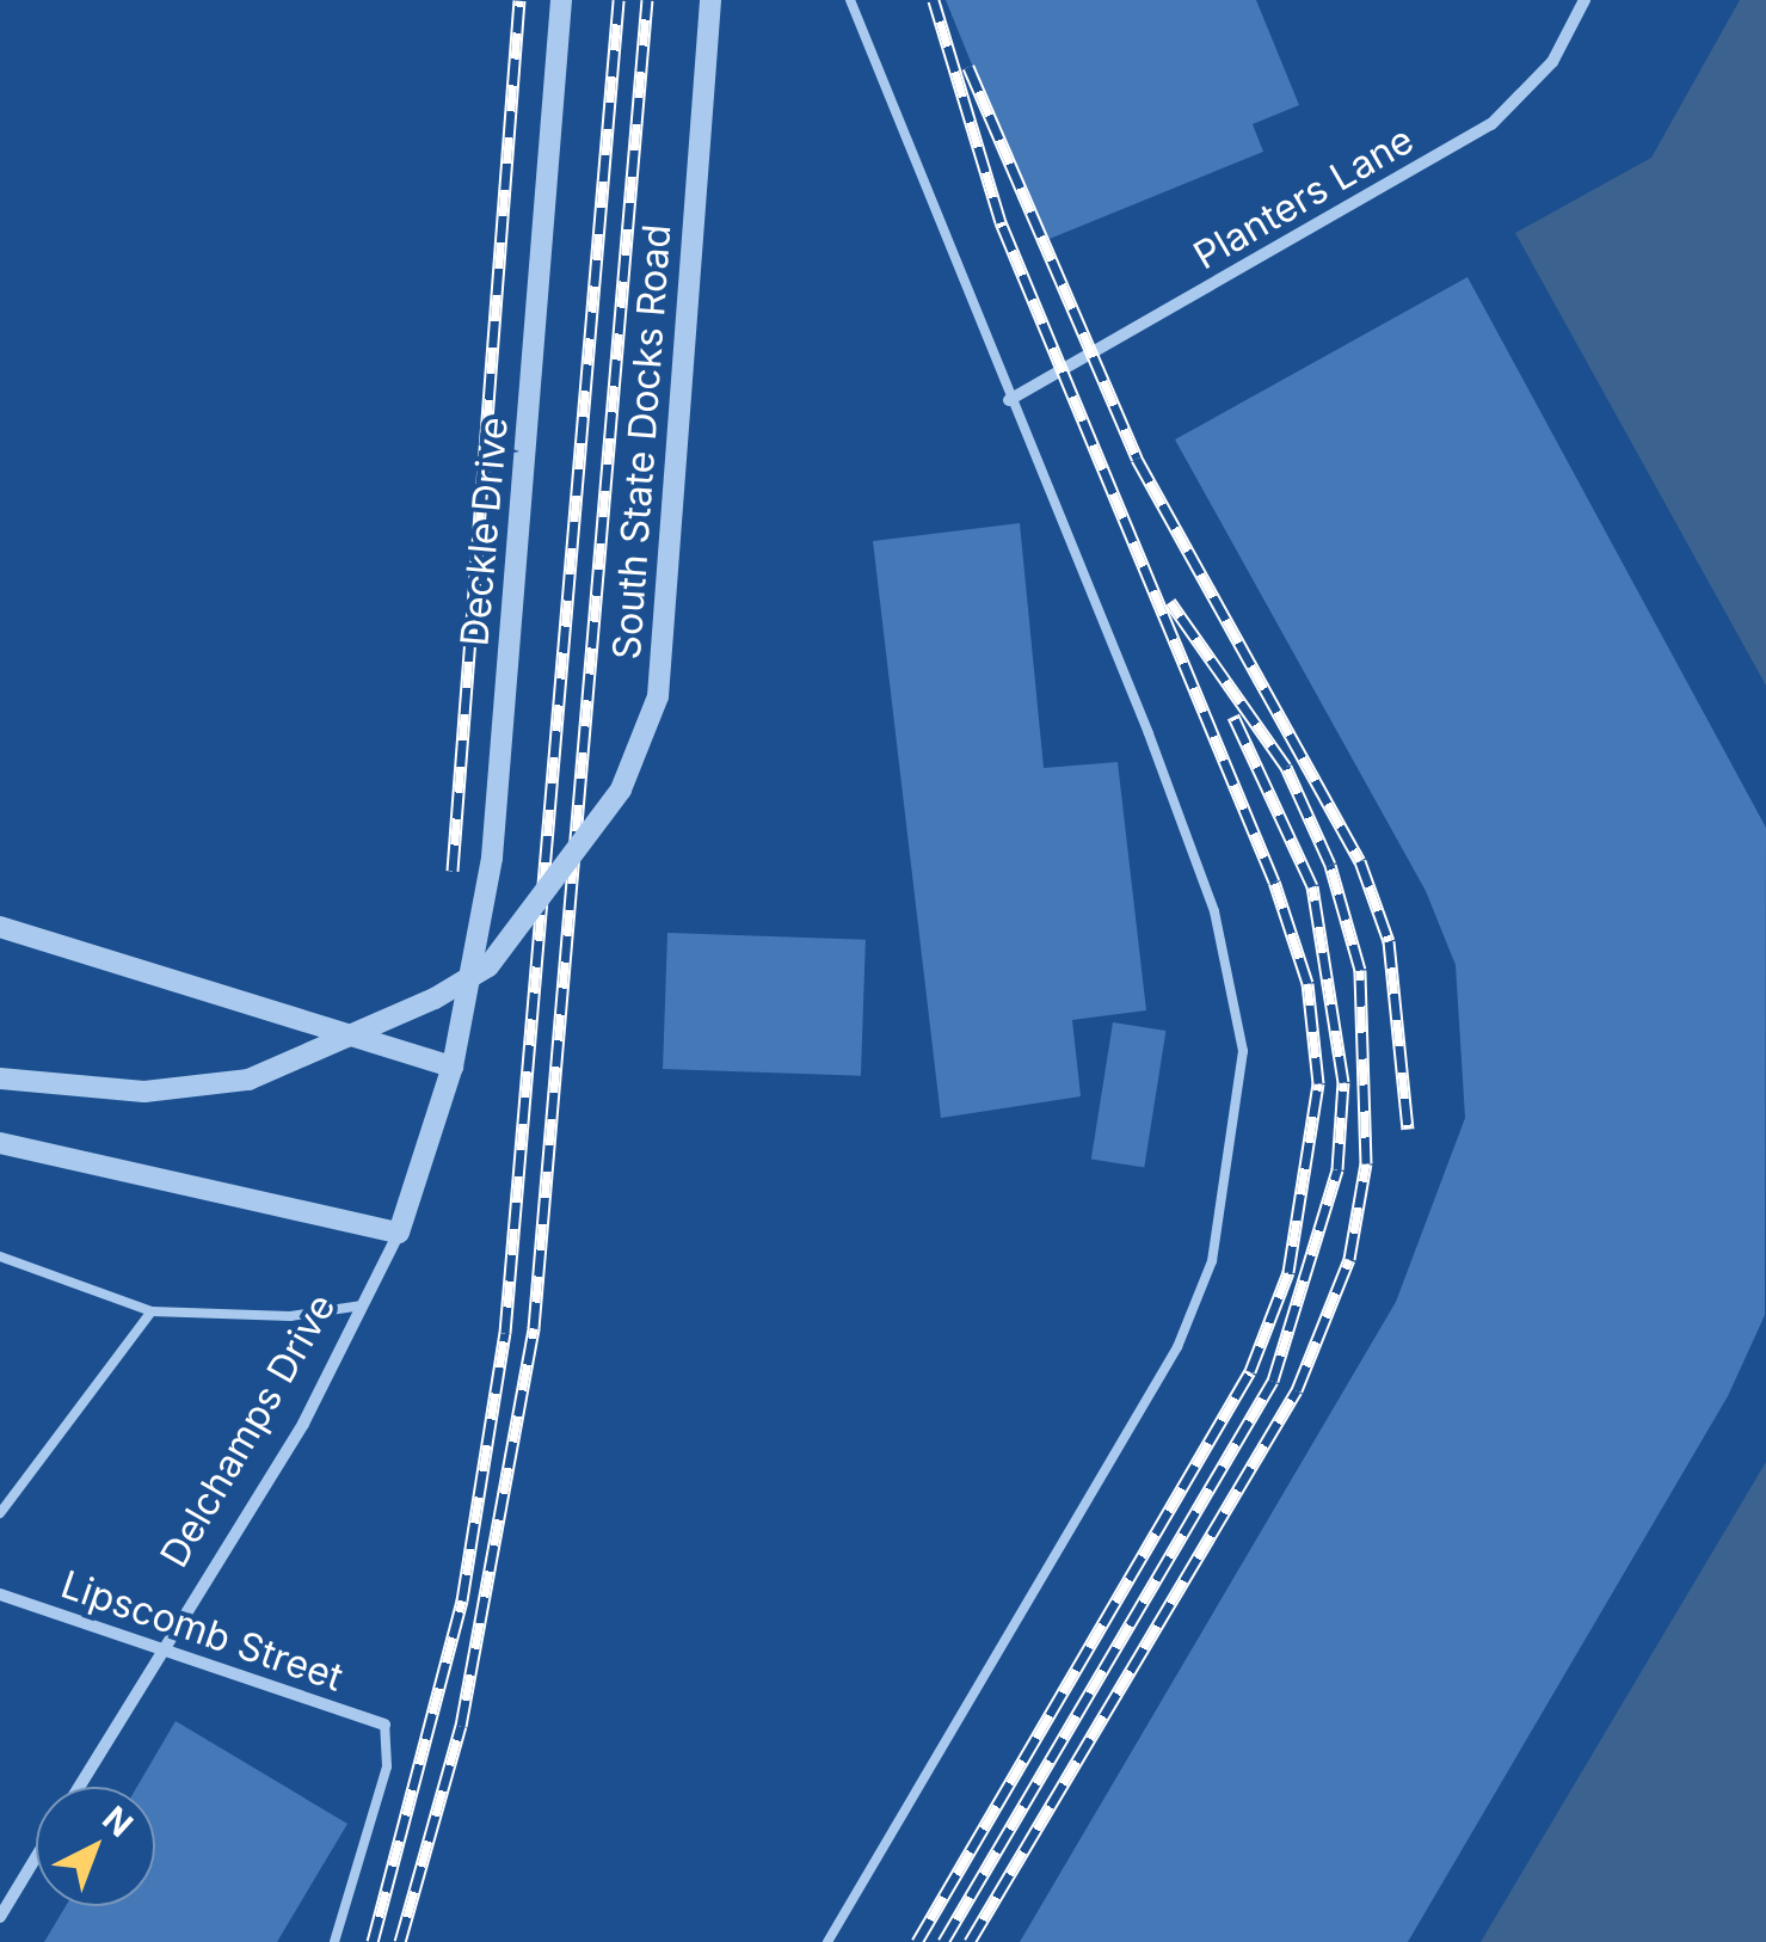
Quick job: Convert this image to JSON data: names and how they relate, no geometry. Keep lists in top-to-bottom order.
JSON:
{
  "streets": {
    "street": [
      "Planters Lane",
      "South State Docks Road",
      "Deckle Drive",
      "Delchamps Drive",
      "Lipscomb Street"
    ]
  },
  "crossings": [
    ["Deckle Drive", "Delchamps Drive"],
    ["Delchamps Drive", "Lipscomb Street"]
  ],
  "north": "top right"
}
